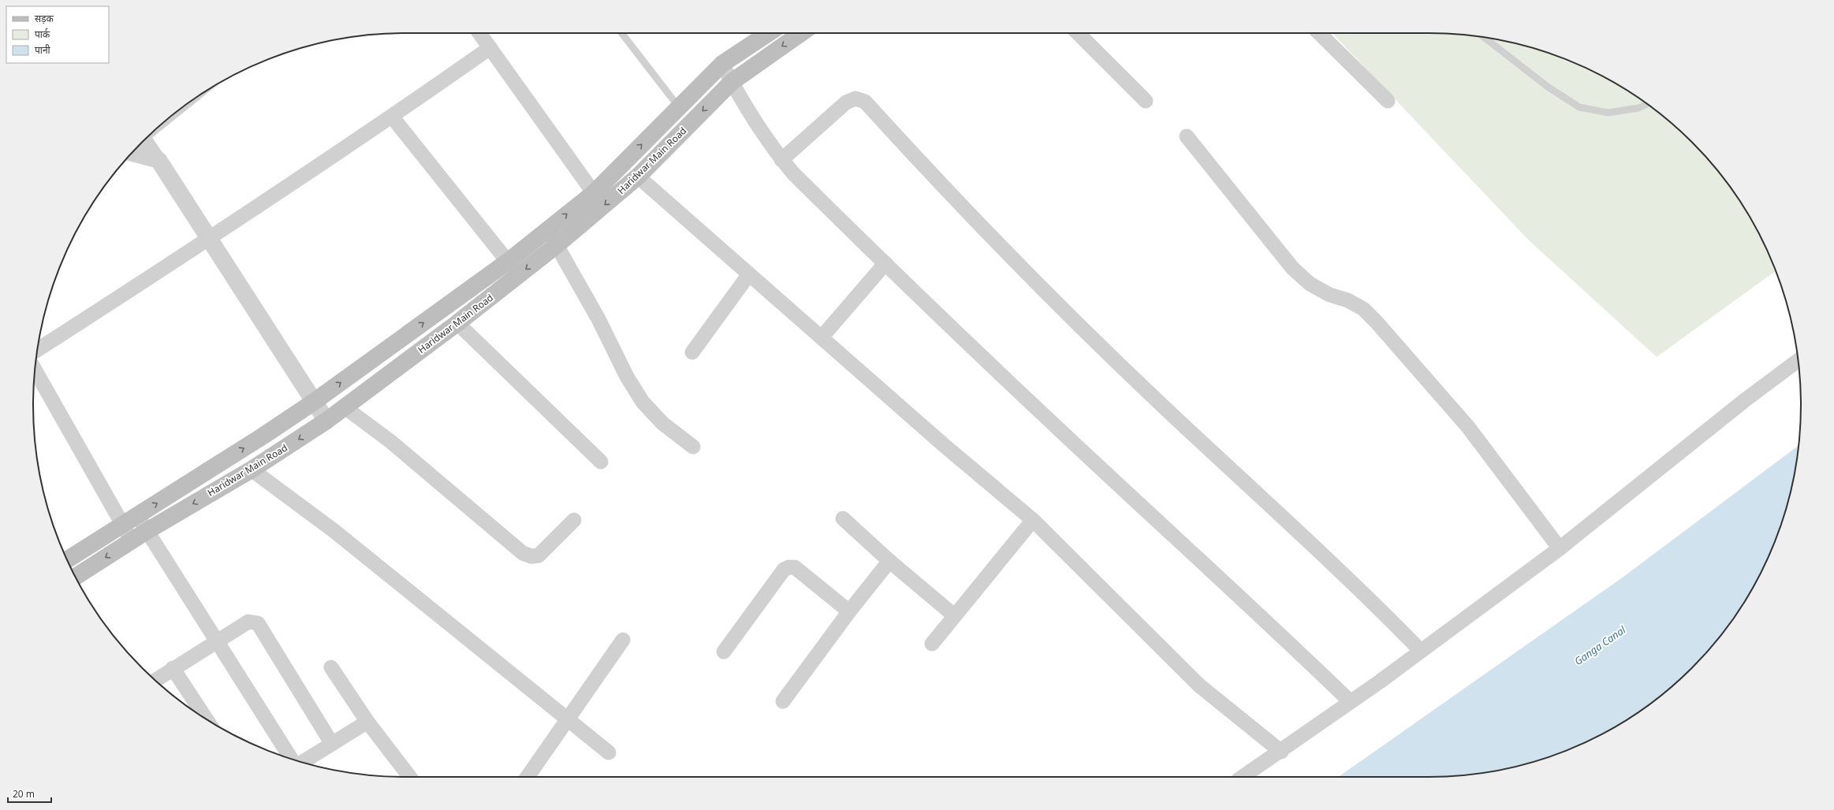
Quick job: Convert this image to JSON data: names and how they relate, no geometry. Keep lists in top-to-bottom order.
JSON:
{
  "streets": {
    "main road": ["Haridwar Main Road"]
  },
  "water": ["Ganga Canal"],
  "legend": ["सड़क", "पार्क", "पानी"],
  "scale_bar": "20 m"
}
